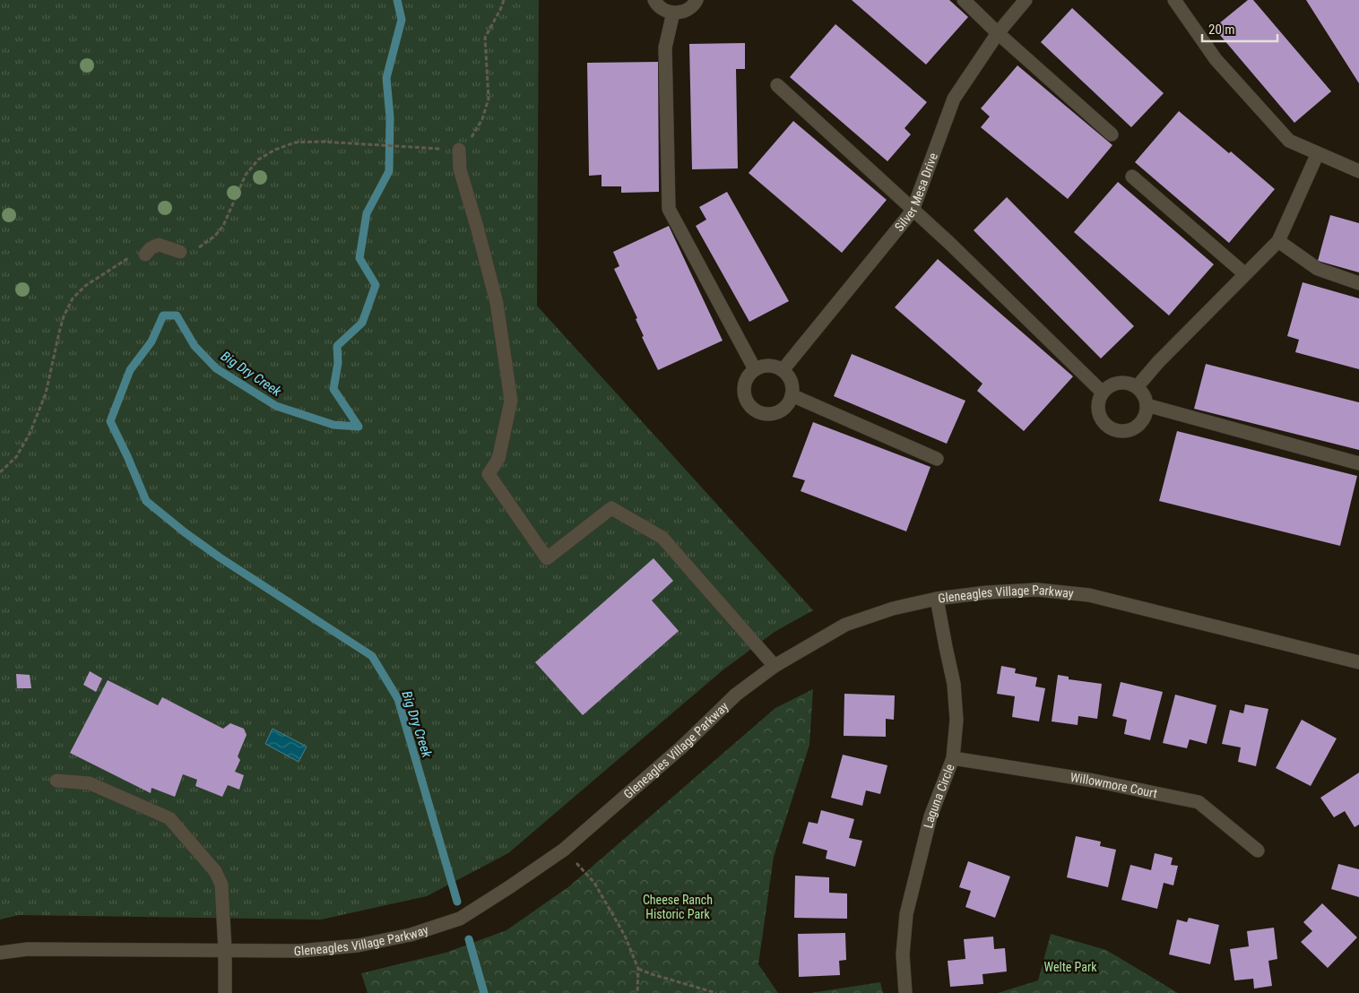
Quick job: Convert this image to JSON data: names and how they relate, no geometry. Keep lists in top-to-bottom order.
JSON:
{
  "streets": {
    "street": [
      "Silver Mesa Drive",
      "Gleneagles Village Parkway",
      "Willowmore Court",
      "Laguna Circle"
    ]
  },
  "crossings": [
    ["Gleneagles Village Parkway", "Laguna Circle"],
    ["Willowmore Court", "Laguna Circle"]
  ],
  "water": ["Big Dry Creek"],
  "parks": ["Cheese Ranch Historic Park", "Welte Park"],
  "scale_bar": "20 m"
}
